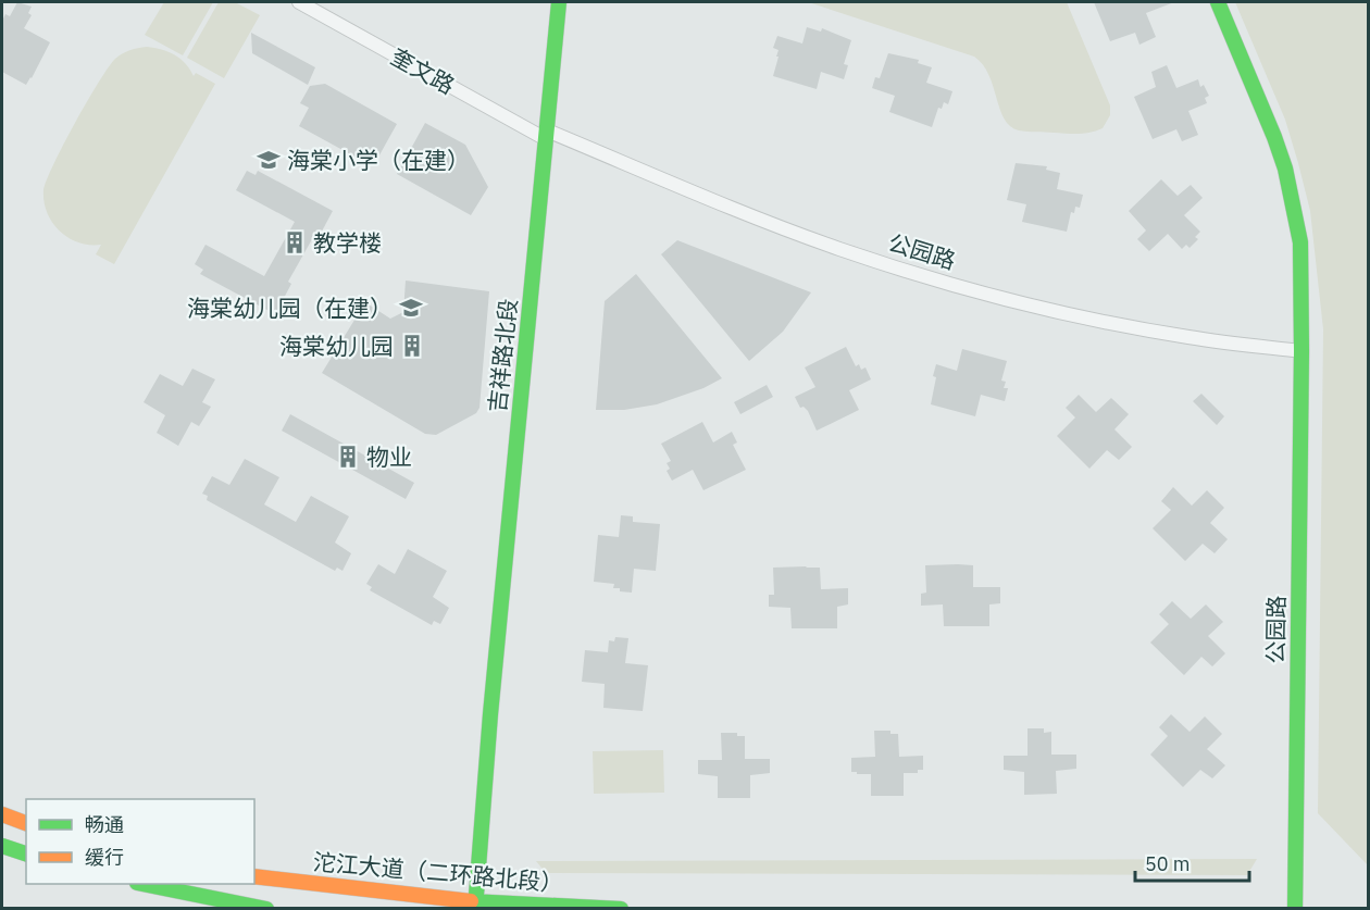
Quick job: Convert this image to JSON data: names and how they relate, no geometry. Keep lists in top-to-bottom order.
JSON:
{
  "streets": {
    "main road": ["公园路", "吉祥路北段", "沱江大道（二环路北段）"],
    "street": ["奎文路"]
  },
  "crossings": [
    ["奎文路", "公园路"],
    ["奎文路", "吉祥路北段"],
    ["公园路", "吉祥路北段"],
    ["吉祥路北段", "沱江大道（二环路北段）"]
  ],
  "places": {
    "school or university": ["海棠小学（在建）", "海棠幼儿园（在建）"],
    "building": ["教学楼", "海棠幼儿园", "物业"]
  },
  "legend": ["畅通", "缓行"],
  "scale_bar": "50 m"
}
